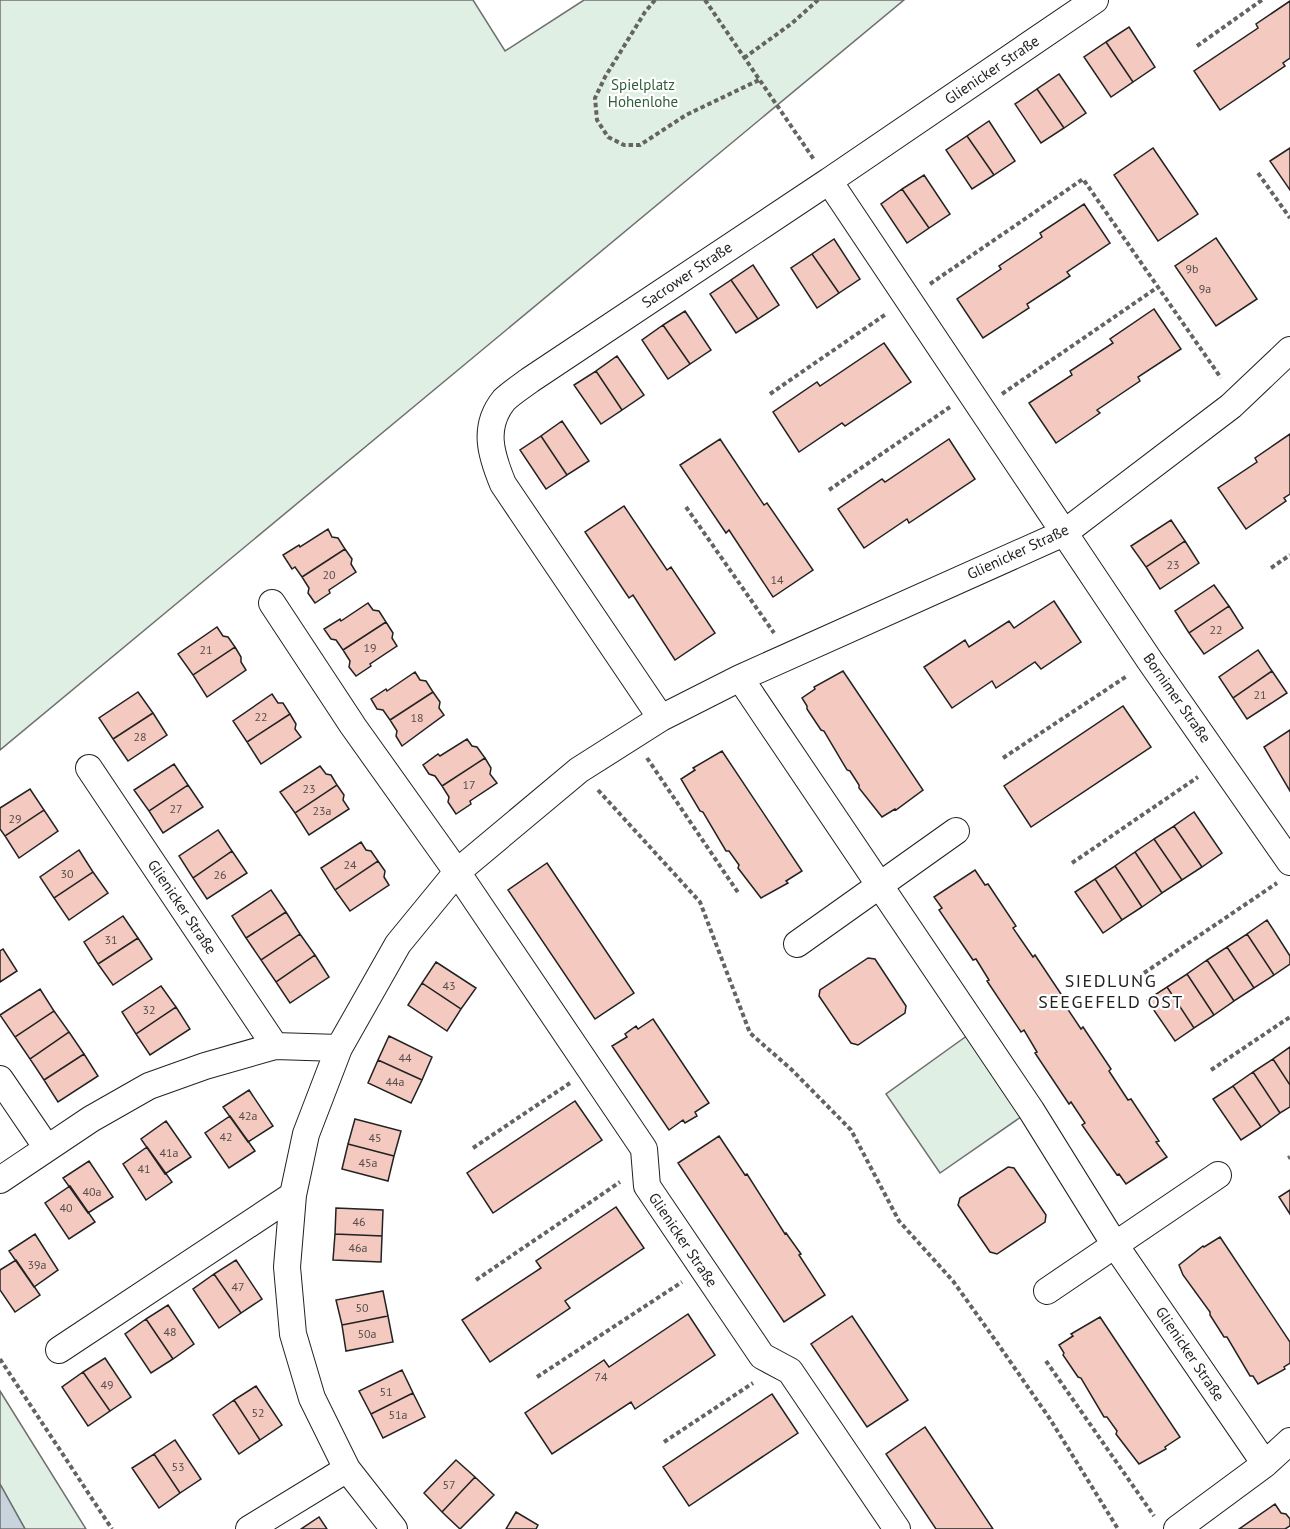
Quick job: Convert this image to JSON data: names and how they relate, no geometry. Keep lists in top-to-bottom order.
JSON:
{
  "streets": {
    "street": ["Glienicker Straße", "Sacrower Straße", "Bornimer Straße"]
  },
  "crossings": [
    ["Glienicker Straße", "Sacrower Straße"],
    ["Glienicker Straße", "Bornimer Straße"]
  ],
  "districts": ["SIEDLUNG SEEGEFELD OST"],
  "parks": ["Spielplatz Hohenlohe"],
  "house_numbers": [
    "9b",
    "9a",
    "23",
    "20",
    "14",
    "22",
    "19",
    "21",
    "21",
    "22",
    "18",
    "28",
    "17",
    "23",
    "27",
    "23a",
    "29",
    "24",
    "30",
    "26",
    "31",
    "43",
    "32",
    "44",
    "44a",
    "42a",
    "42",
    "45",
    "41a",
    "45a",
    "41",
    "40a",
    "40",
    "46",
    "46a",
    "39a",
    "47",
    "50",
    "48",
    "50a",
    "74",
    "49",
    "51",
    "52",
    "51a",
    "53",
    "57"
  ]
}
